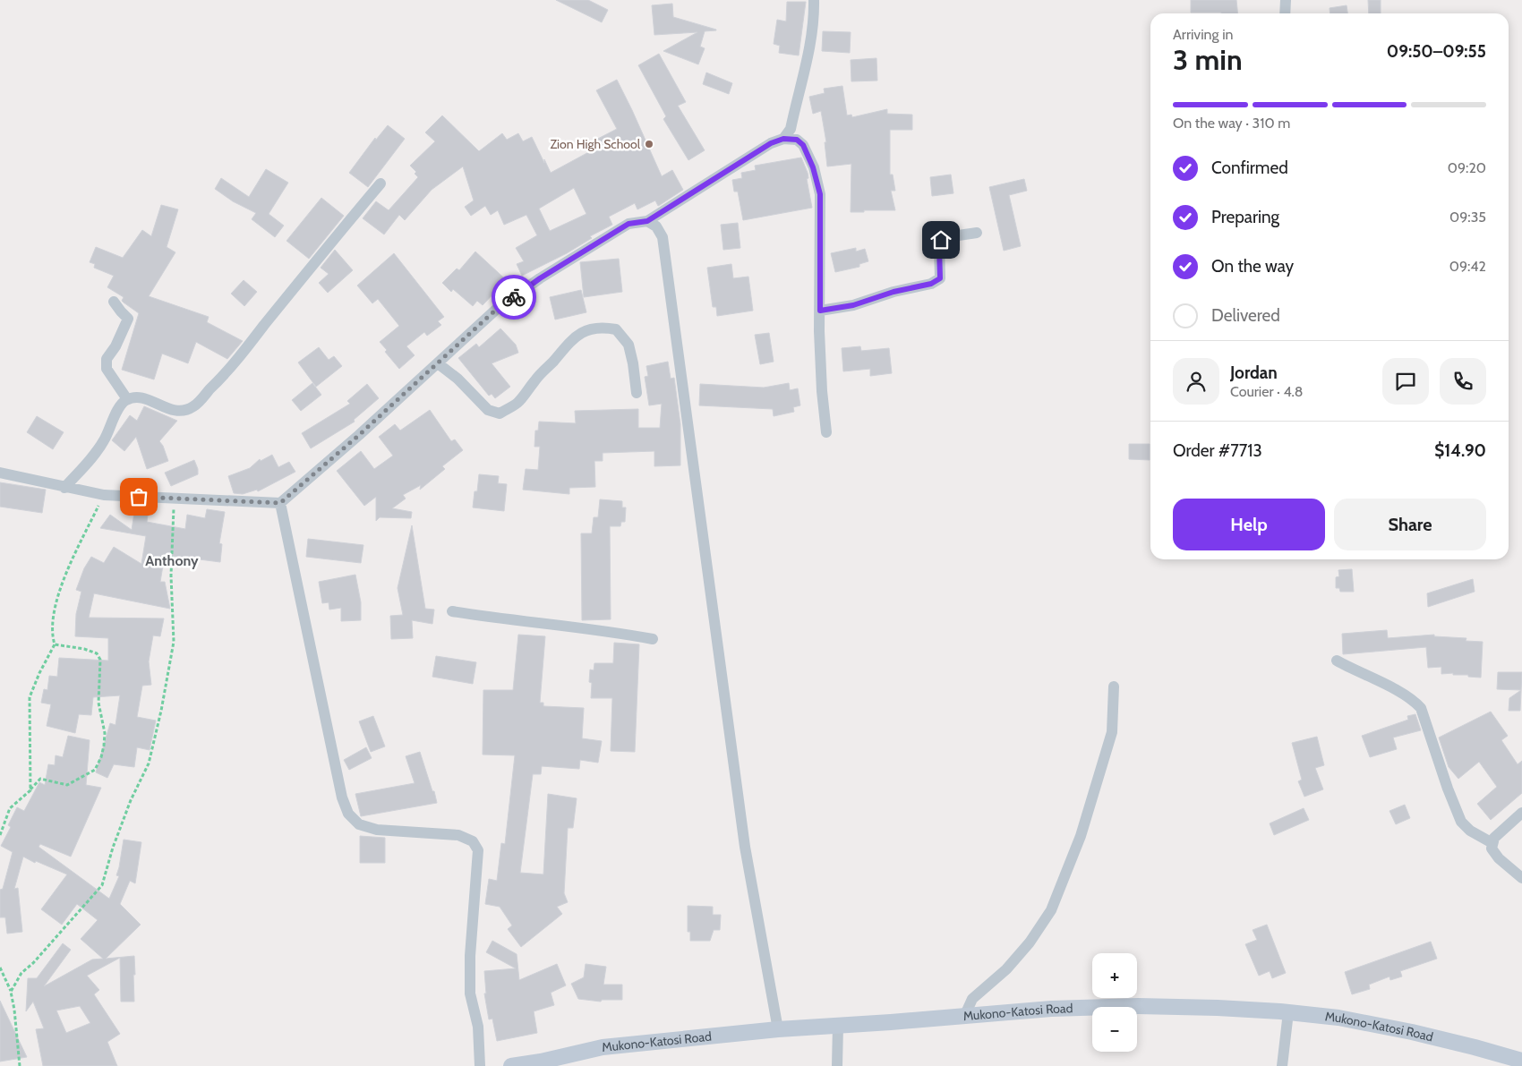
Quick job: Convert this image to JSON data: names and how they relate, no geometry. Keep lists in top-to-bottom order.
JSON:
{
  "streets": {
    "main road": ["Mukono-Katosi Road"]
  },
  "districts": ["Anthony"],
  "places": ["Zion High School"],
  "page": {
    "heading": ["3 min", "Arriving in", "09:50–09:55"],
    "panel": [
      "Jordan",
      "Courier · 4.8",
      "Order #7713",
      "$14.90"
    ],
    "bar": "On the way · 310 m",
    "list": [
      ["Confirmed", "09:20"],
      ["Preparing", "09:35"],
      ["On the way", "09:42"],
      "Delivered"
    ],
    "buttons": ["Help", "Share"],
    "map_buttons": ["+", "−"]
  }
}
